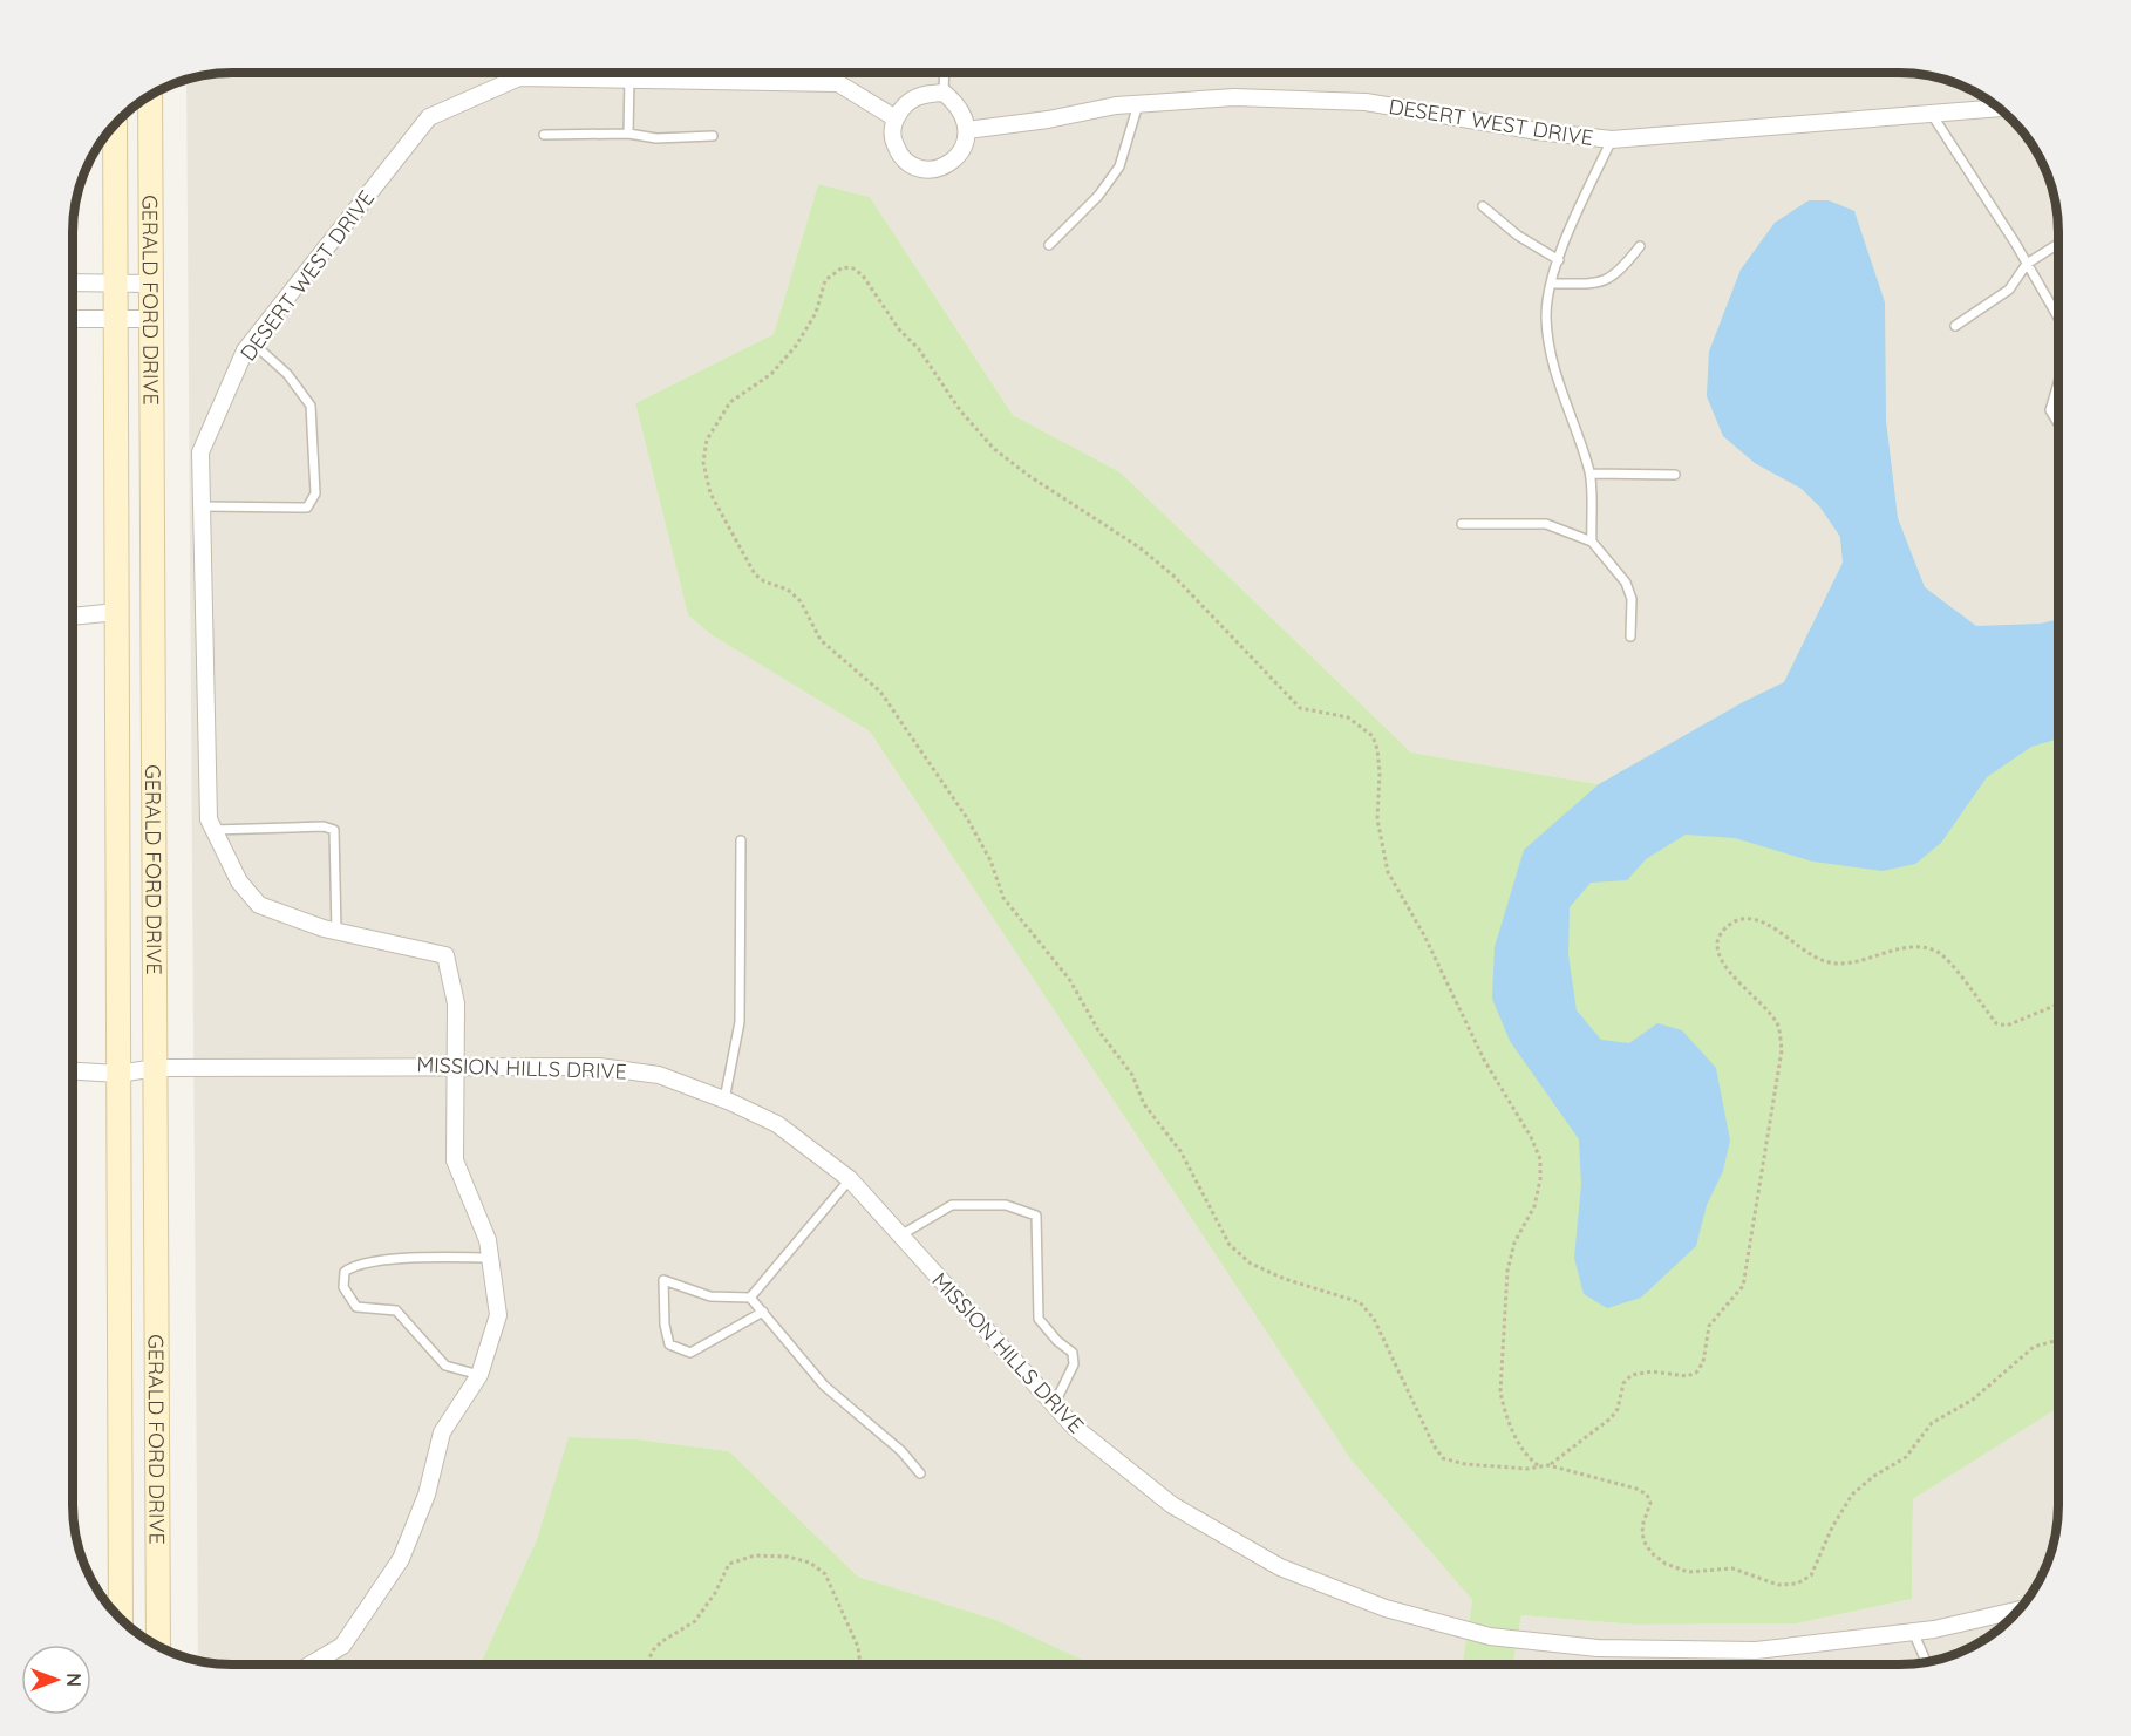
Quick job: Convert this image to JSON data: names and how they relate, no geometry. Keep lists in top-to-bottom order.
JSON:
{
  "streets": {
    "main road": ["GERALD FORD DRIVE"],
    "street": ["DESERT WEST DRIVE", "MISSION HILLS DRIVE"]
  },
  "crossings": [
    ["DESERT WEST DRIVE", "MISSION HILLS DRIVE"],
    ["GERALD FORD DRIVE", "MISSION HILLS DRIVE"]
  ],
  "north": "right"
}
